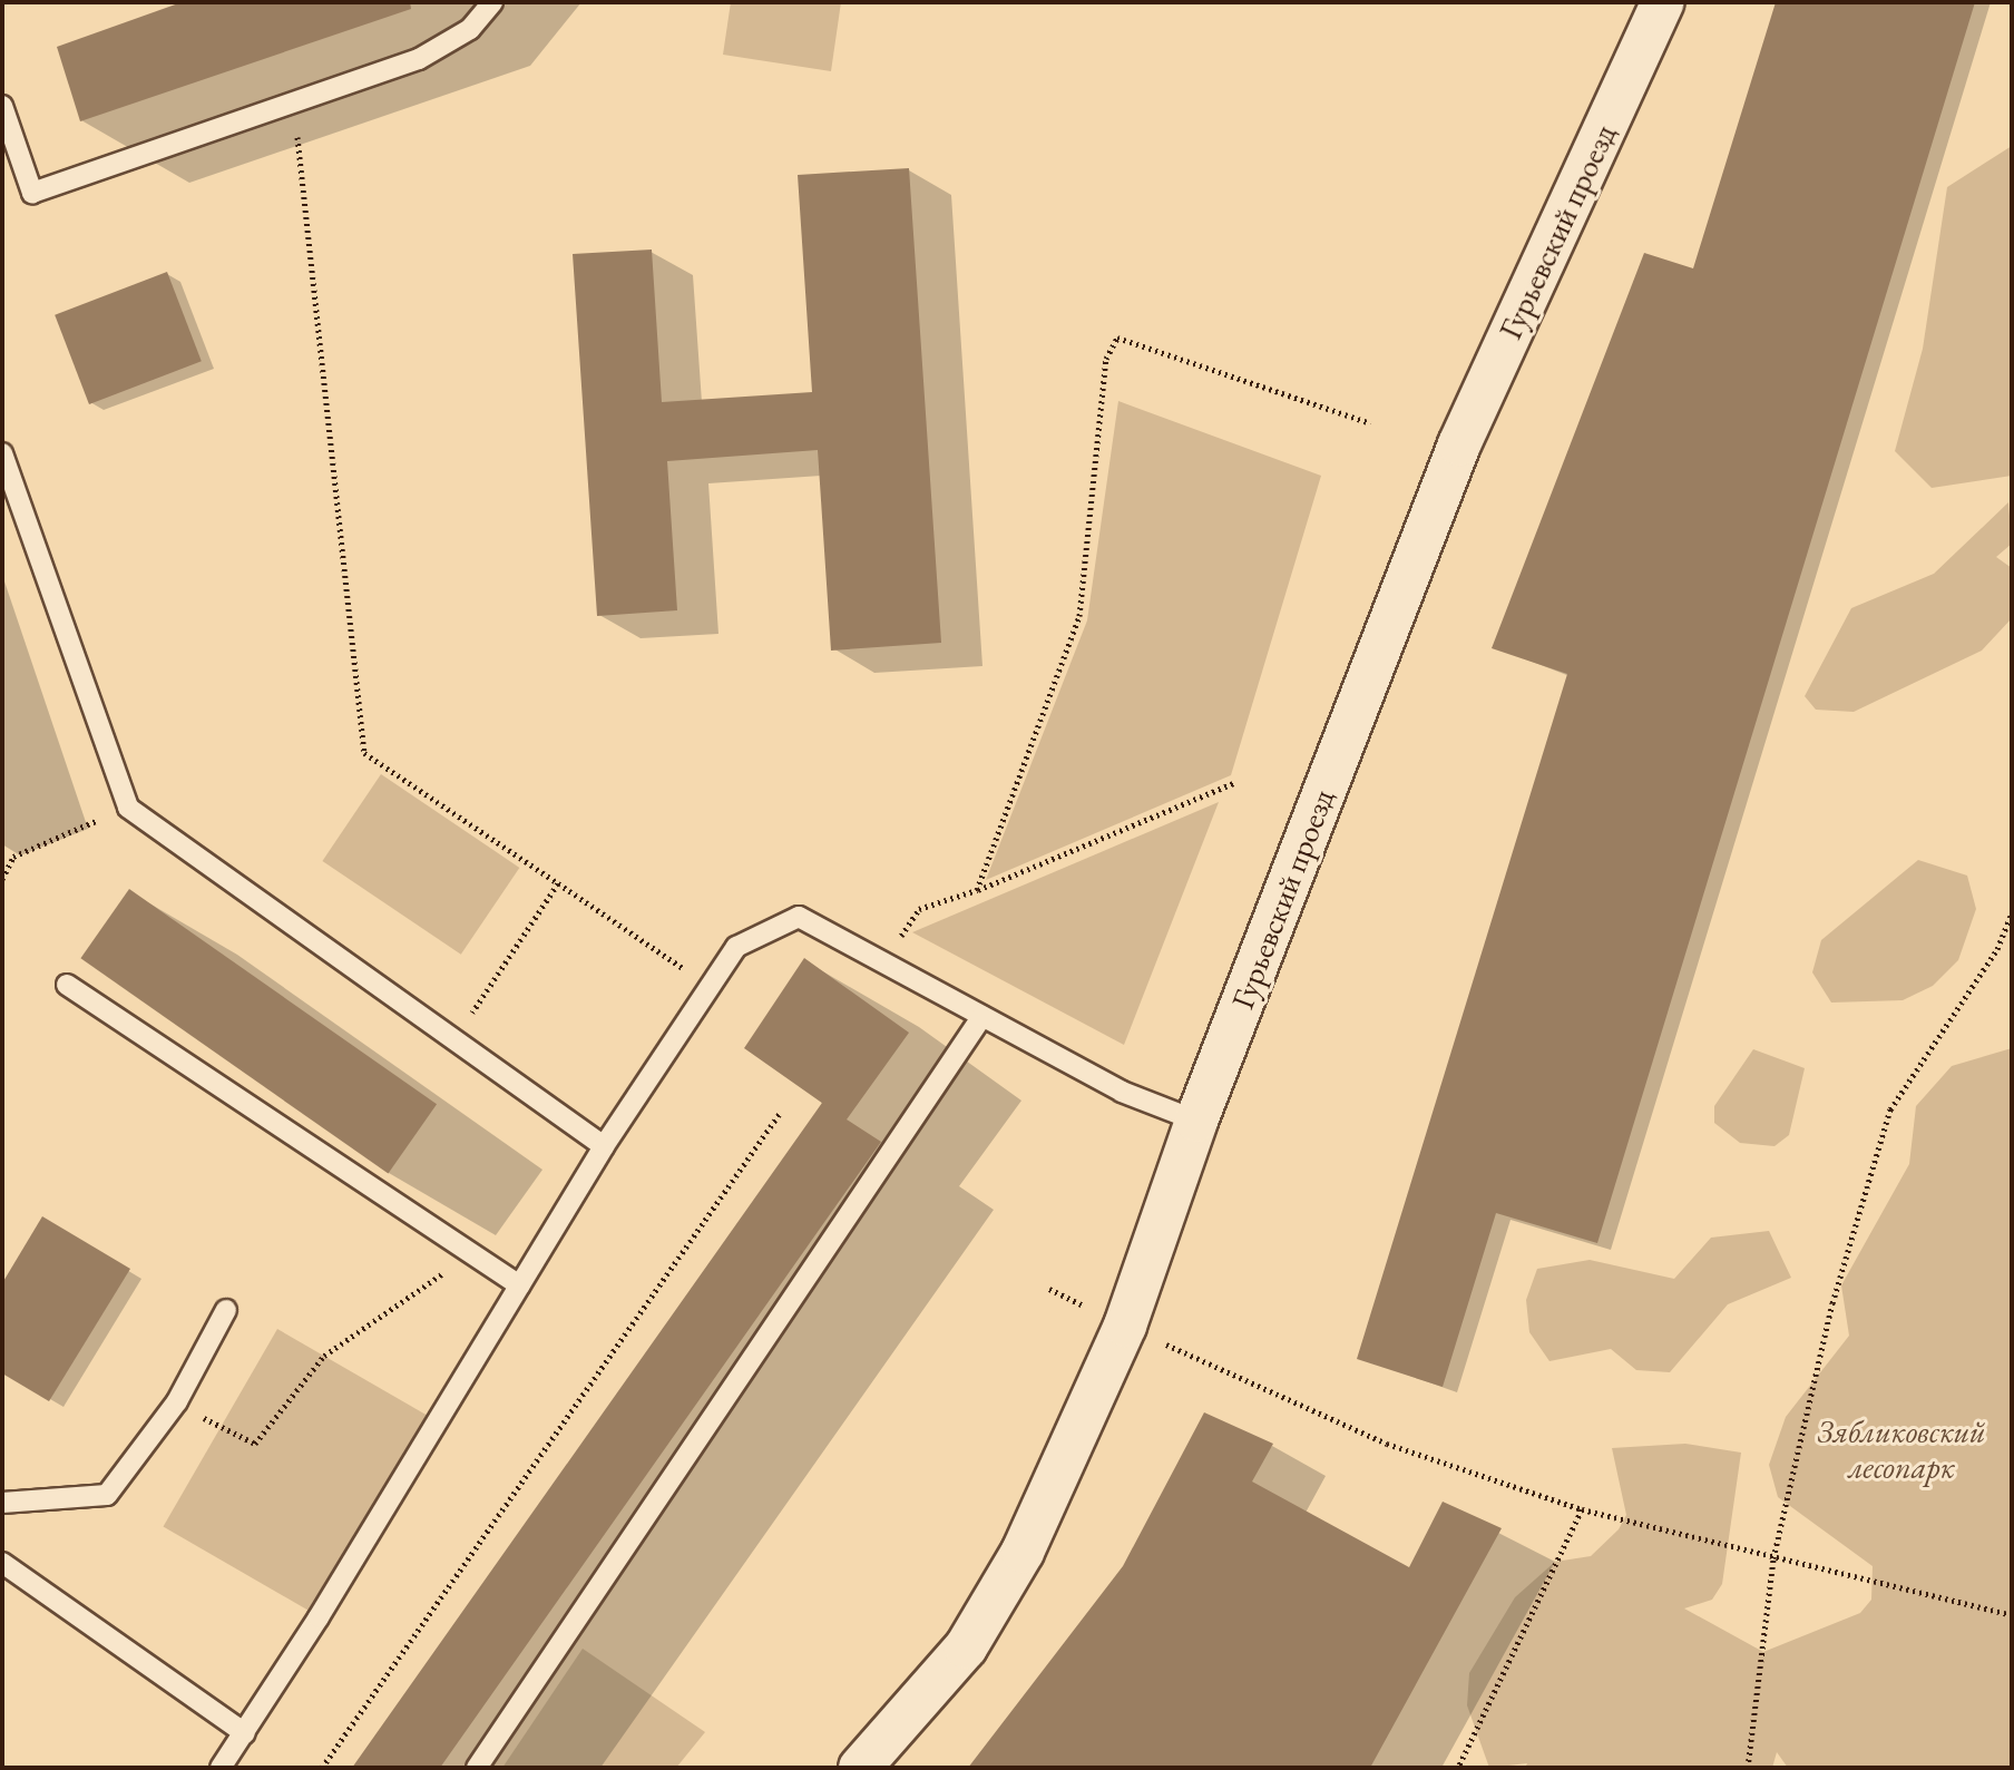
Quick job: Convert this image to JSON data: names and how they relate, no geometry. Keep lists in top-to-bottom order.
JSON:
{
  "streets": {
    "street": ["Гурьевский проезд"]
  },
  "parks": ["Зябликовский лесопарк"]
}
